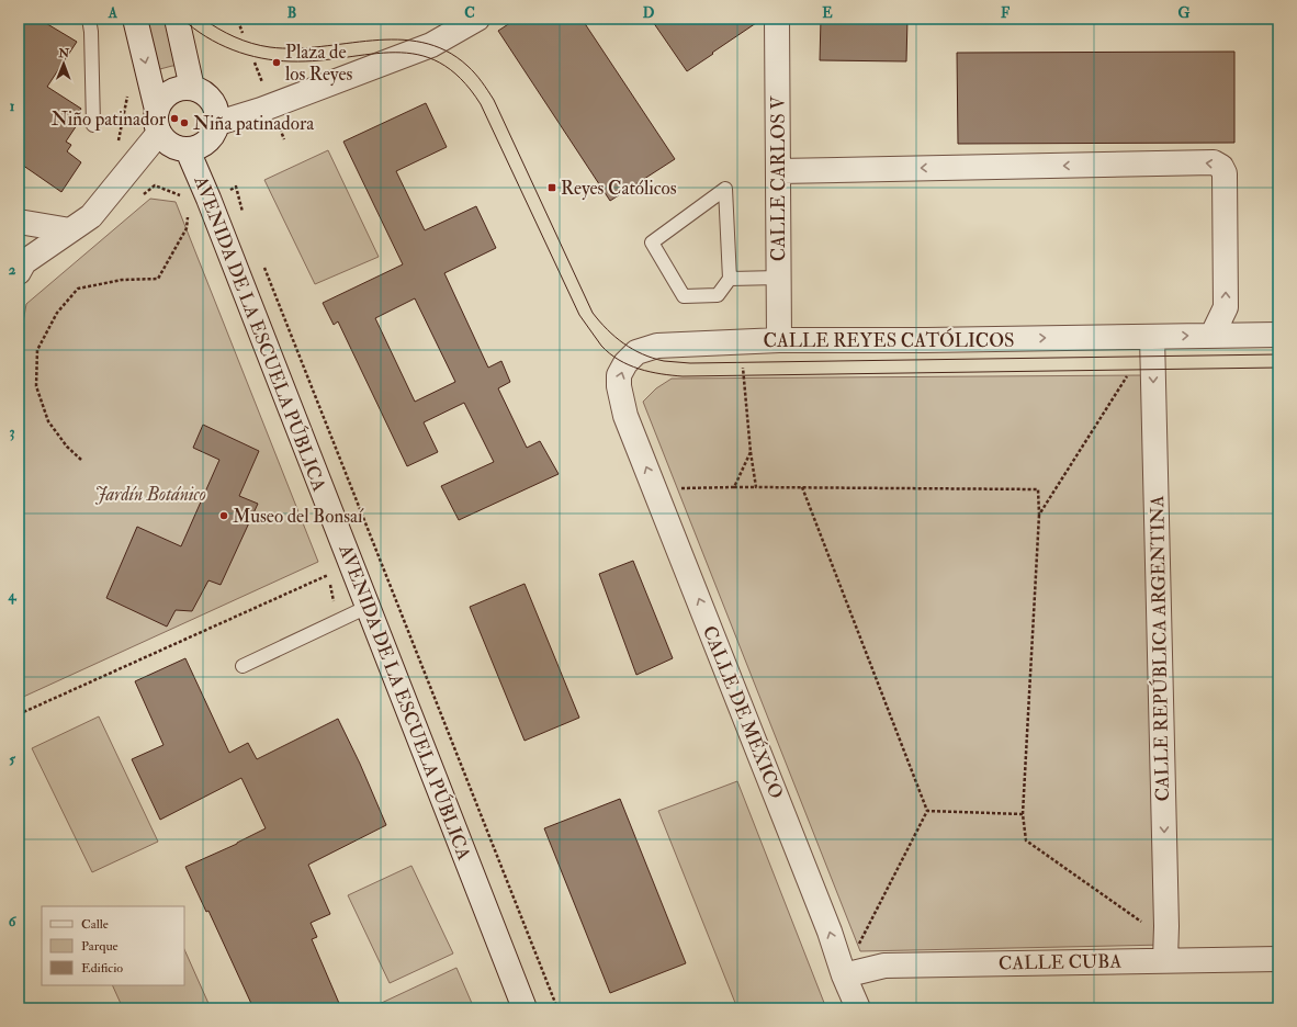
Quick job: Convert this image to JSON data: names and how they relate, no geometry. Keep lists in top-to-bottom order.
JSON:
{
  "streets": {
    "street": [
      "CALLE CARLOS V",
      "AVENIDA DE LA ESCUELA PÚBLICA",
      "CALLE REYES CATÓLICOS",
      "CALLE REPÚBLICA ARGENTINA",
      "CALLE DE MÉXICO",
      "CALLE CUBA"
    ]
  },
  "crossings": [
    ["CALLE CARLOS V", "CALLE REYES CATÓLICOS"],
    ["CALLE REYES CATÓLICOS", "CALLE REPÚBLICA ARGENTINA"],
    ["CALLE REYES CATÓLICOS", "CALLE DE MÉXICO"],
    ["CALLE REPÚBLICA ARGENTINA", "CALLE CUBA"],
    ["CALLE DE MÉXICO", "CALLE CUBA"]
  ],
  "one_way": ["CALLE REYES CATÓLICOS", "CALLE REPÚBLICA ARGENTINA", "CALLE DE MÉXICO"],
  "parks": ["Jardín Botánico"],
  "places": {
    "other": [
      "Plaza de los Reyes",
      "Niño patinador",
      "Niña patinadora",
      "Museo del Bonsaí"
    ],
    "transit": ["Reyes Católicos"]
  },
  "legend": ["Calle", "Parque", "Edificio"],
  "north": "top",
  "grid": {
    "columns": [
      "A",
      "B",
      "C",
      "D",
      "E",
      "F",
      "G"
    ],
    "rows": [
      "1",
      "2",
      "3",
      "4",
      "5",
      "6"
    ]
  }
}
